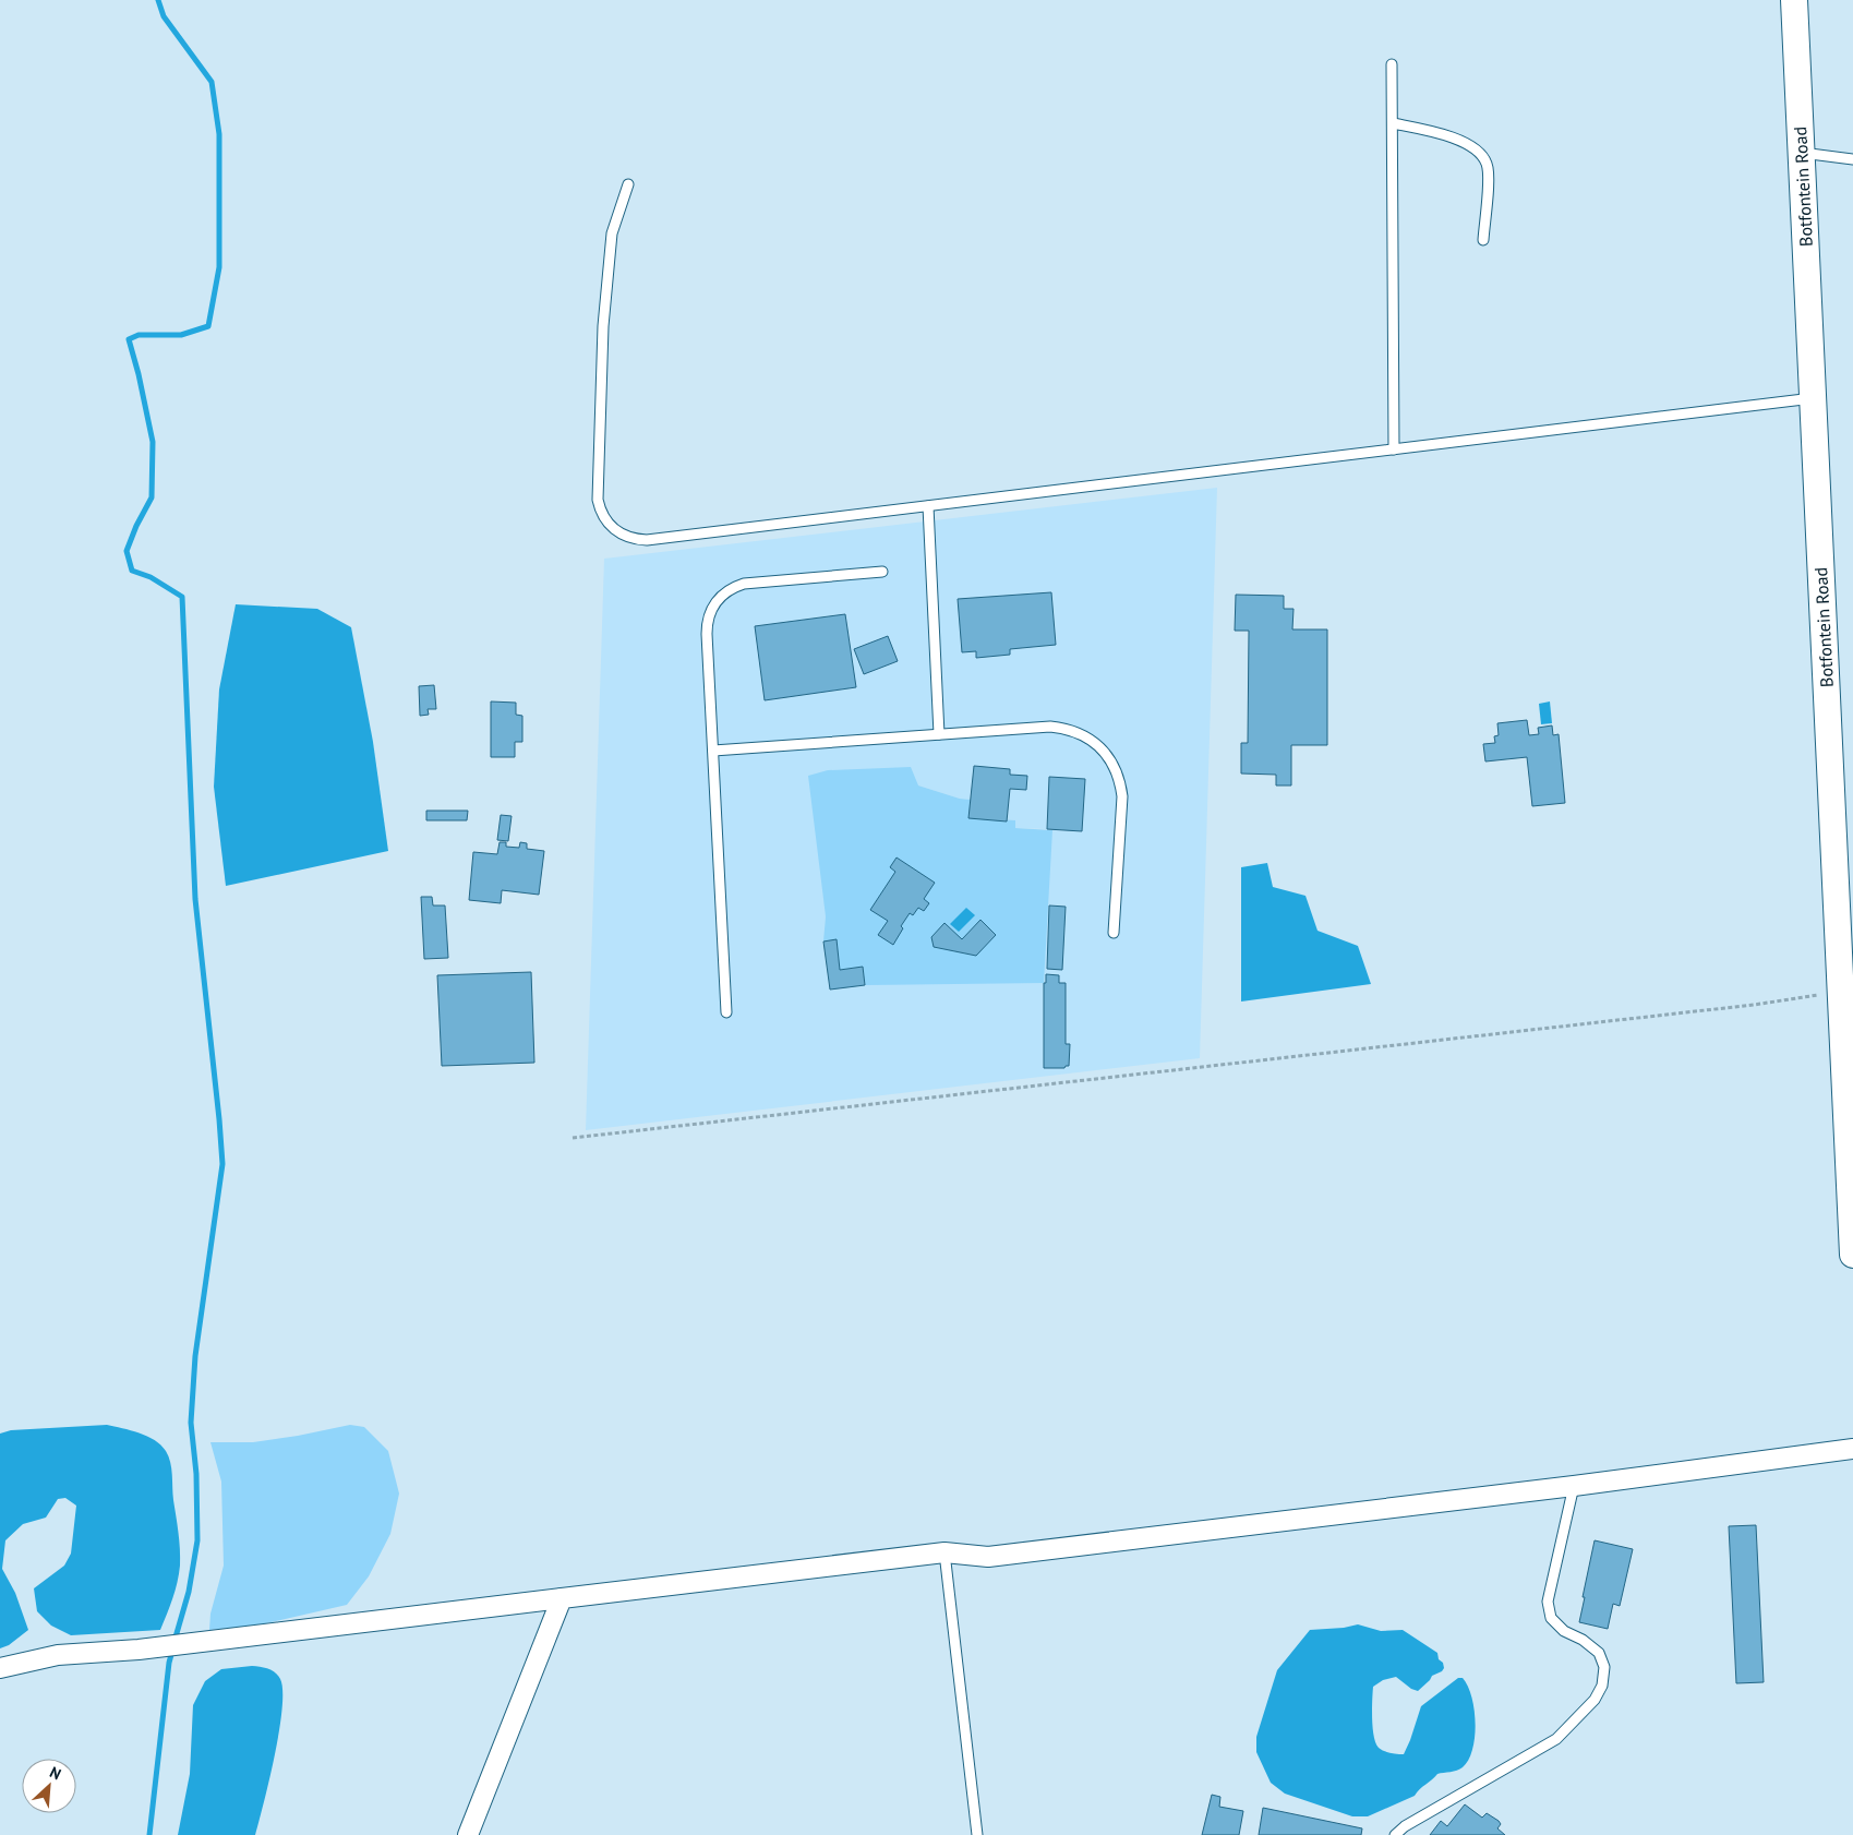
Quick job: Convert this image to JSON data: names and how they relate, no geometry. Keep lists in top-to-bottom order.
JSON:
{
  "streets": {
    "main road": ["Botfontein Road"]
  },
  "north": "top right"
}
